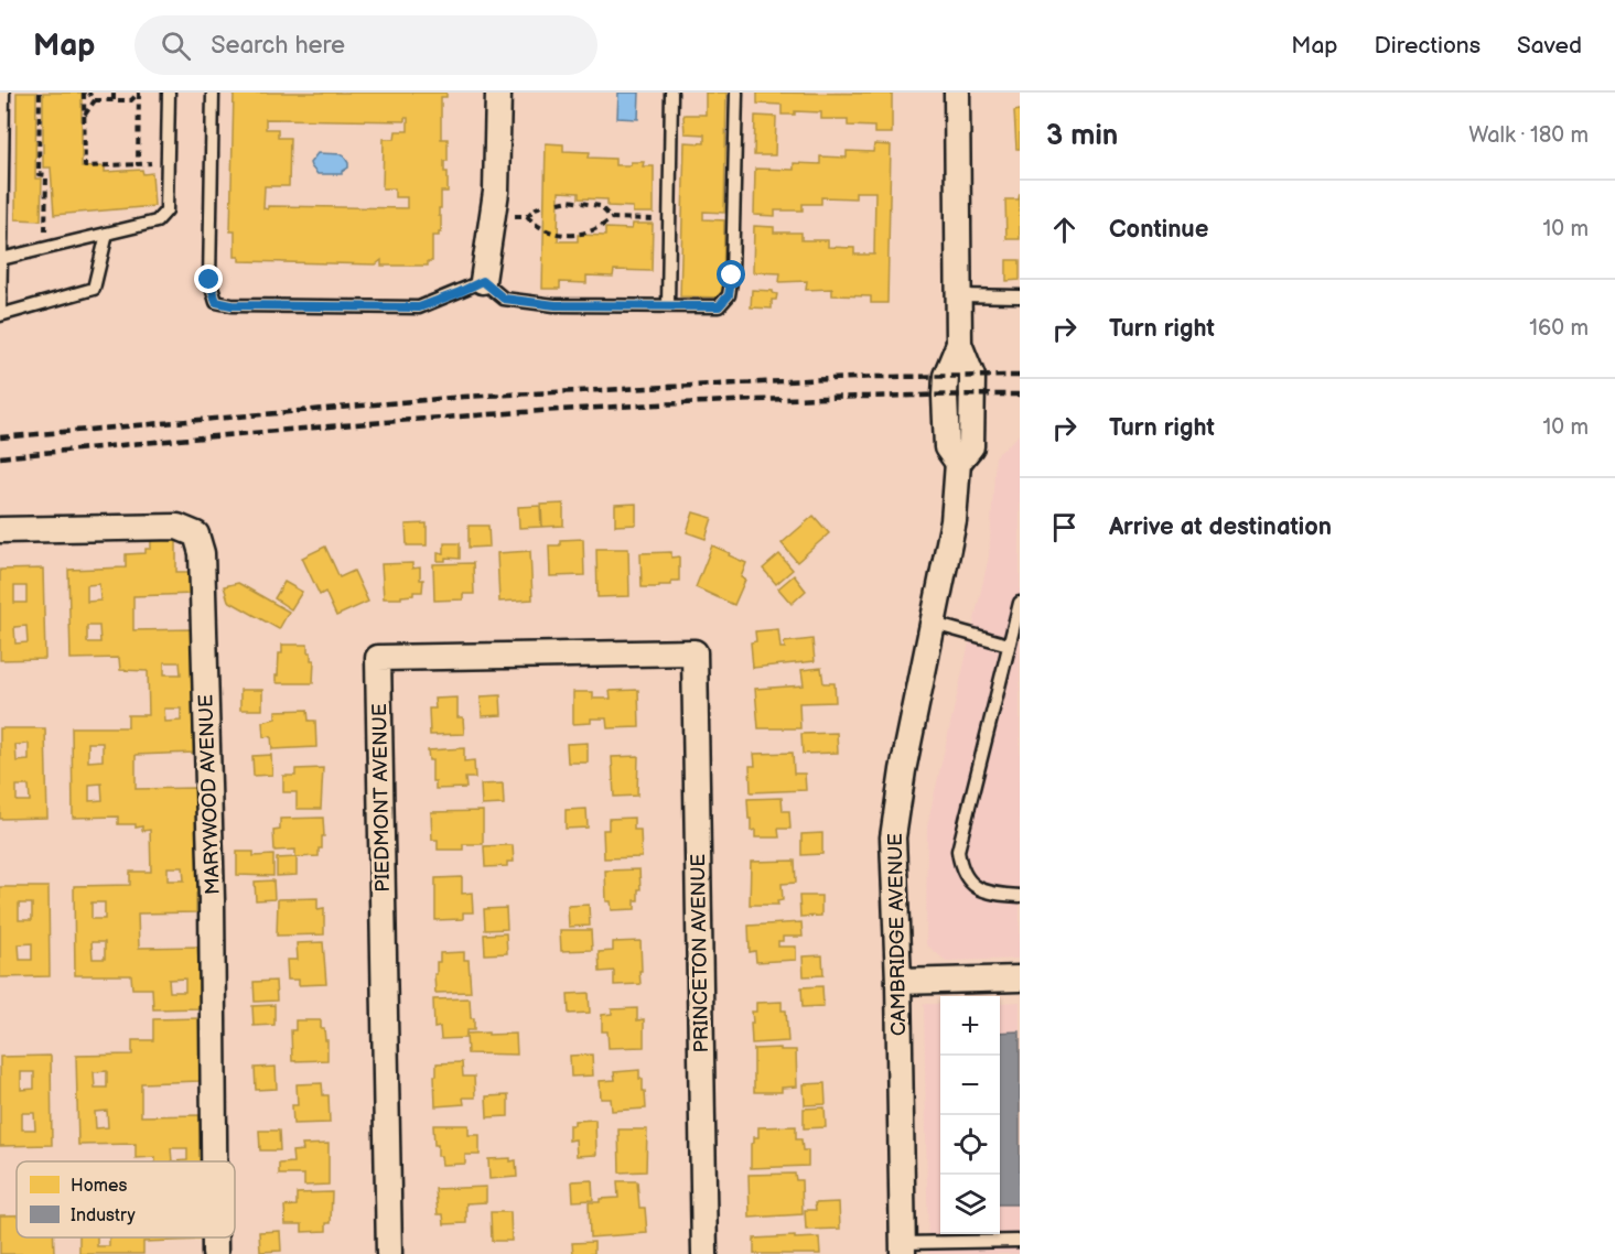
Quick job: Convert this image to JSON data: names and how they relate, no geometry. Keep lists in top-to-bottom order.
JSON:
{
  "streets": {
    "street": [
      "MARYWOOD AVENUE",
      "PIEDMONT AVENUE",
      "CAMBRIDGE AVENUE",
      "PRINCETON AVENUE"
    ]
  },
  "crossings": [
    ["PIEDMONT AVENUE", "PRINCETON AVENUE"]
  ],
  "legend": ["Homes", "Industry"],
  "page": {
    "header": "Map",
    "search": "Search here",
    "nav": ["Map", "Directions", "Saved"],
    "heading": ["3 min", "Walk · 180 m"],
    "list": [
      ["Continue", "10 m"],
      ["Turn right", "160 m"],
      ["Turn right", "10 m"],
      "Arrive at destination"
    ],
    "map_buttons": ["+", "−"]
  }
}
